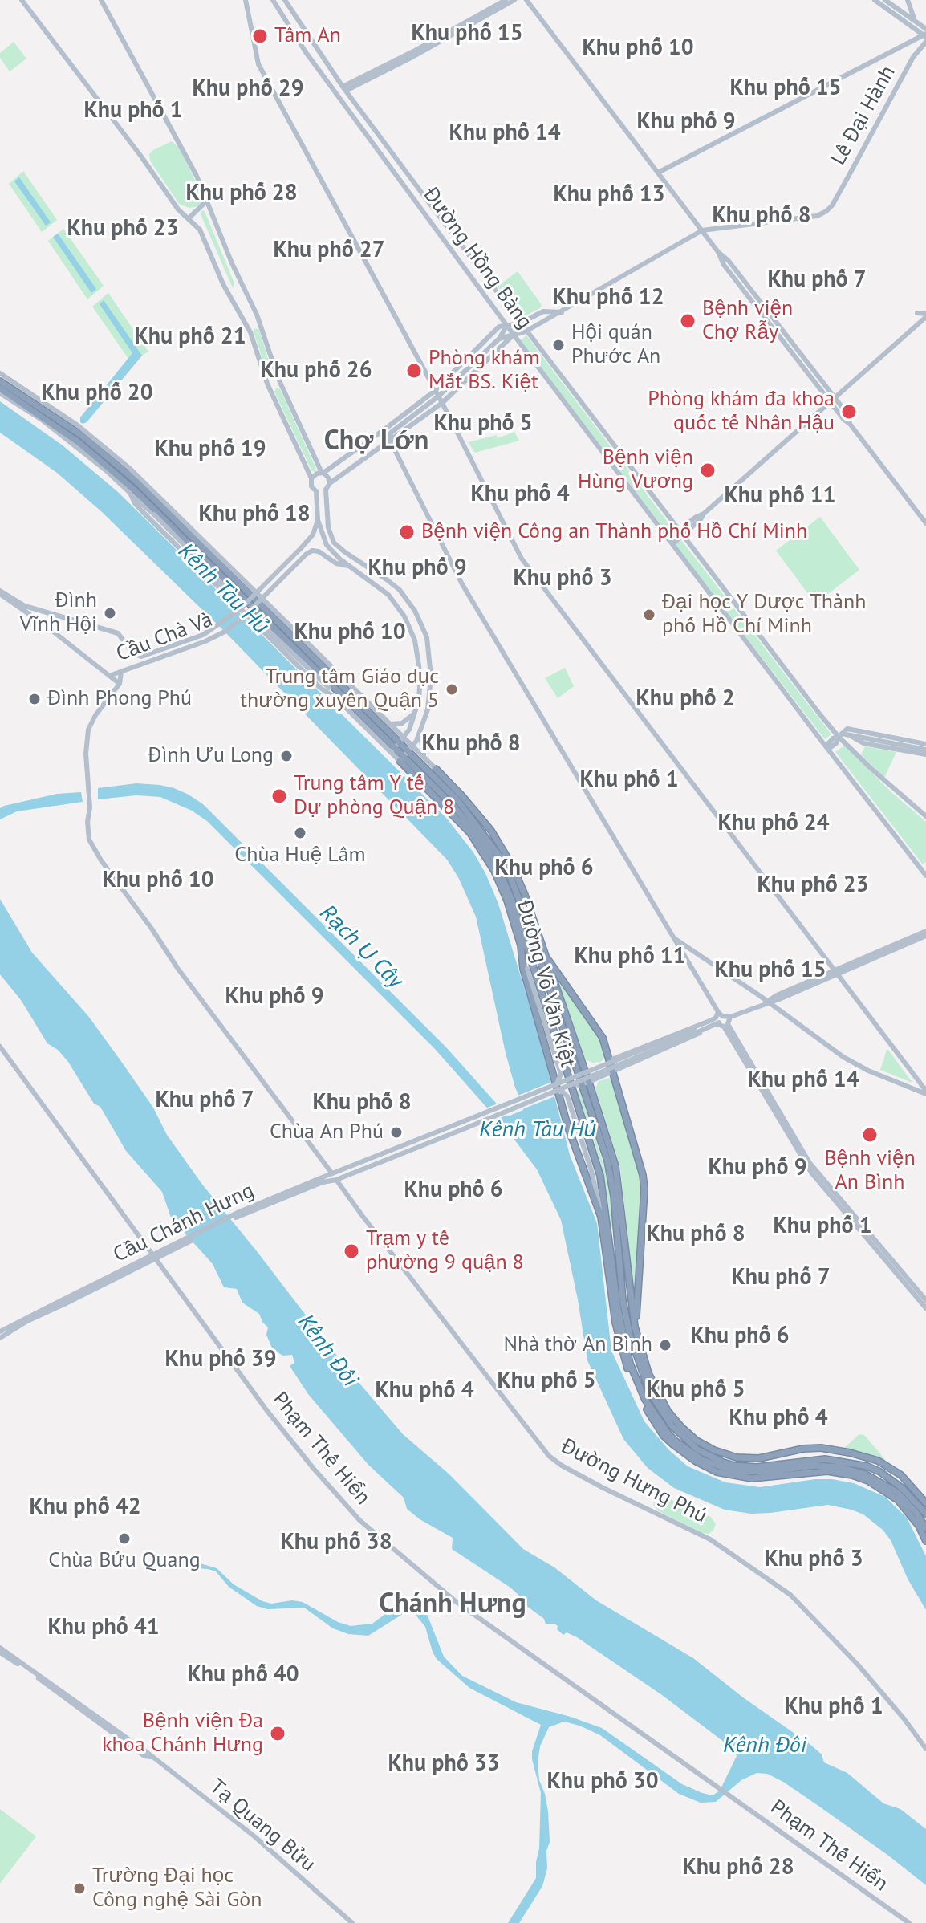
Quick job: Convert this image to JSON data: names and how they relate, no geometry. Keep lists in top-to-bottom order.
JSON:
{
  "streets": {
    "highway": ["Đường Võ Văn Kiệt"],
    "main road": [
      "Lê Đại Hành",
      "Đường Hồng Bàng",
      "Cầu Chà Và",
      "Cầu Chánh Hưng",
      "Phạm Thế Hiển",
      "Đường Hưng Phú",
      "Tạ Quang Bửu"
    ]
  },
  "districts": [
    "Khu phố 15",
    "Khu phố 10",
    "Khu phố 15",
    "Khu phố 29",
    "Khu phố 1",
    "Khu phố 9",
    "Khu phố 14",
    "Khu phố 28",
    "Khu phố 13",
    "Khu phố 8",
    "Khu phố 23",
    "Khu phố 27",
    "Khu phố 7",
    "Khu phố 12",
    "Khu phố 21",
    "Khu phố 26",
    "Khu phố 20",
    "Khu phố 5",
    "Chợ Lớn",
    "Khu phố 19",
    "Khu phố 4",
    "Khu phố 11",
    "Khu phố 18",
    "Khu phố 9",
    "Khu phố 3",
    "Khu phố 10",
    "Khu phố 2",
    "Khu phố 8",
    "Khu phố 1",
    "Khu phố 24",
    "Khu phố 6",
    "Khu phố 10",
    "Khu phố 23",
    "Khu phố 11",
    "Khu phố 15",
    "Khu phố 9",
    "Khu phố 14",
    "Khu phố 7",
    "Khu phố 8",
    "Khu phố 9",
    "Khu phố 6",
    "Khu phố 1",
    "Khu phố 8",
    "Khu phố 7",
    "Khu phố 6",
    "Khu phố 39",
    "Khu phố 5",
    "Khu phố 5",
    "Khu phố 4",
    "Khu phố 4",
    "Khu phố 42",
    "Khu phố 38",
    "Khu phố 3",
    "Chánh Hưng",
    "Khu phố 41",
    "Khu phố 40",
    "Khu phố 1",
    "Khu phố 33",
    "Khu phố 30",
    "Khu phố 28"
  ],
  "water": ["Kênh Tàu Hủ", "Rạch Ụ Cây", "Kênh Đôi"],
  "places": [
    "Tâm An",
    "Bệnh viện Chợ Rẫy",
    "Hội quán Phước An",
    "Phòng khám Mắt BS. Kiệt",
    "Phòng khám đa khoa quốc tế Nhân Hậu",
    "Bệnh viện Hùng Vương",
    "Bệnh viện Công an Thành phố Hồ Chí Minh",
    "Đình Vĩnh Hội",
    "Đại học Y Dược Thành phố Hồ Chí Minh",
    "Trung tâm Giáo dục thường xuyên Quận 5",
    "Đình Phong Phú",
    "Đình Ưu Long",
    "Trung tâm Y tế Dự phòng Quận 8",
    "Chùa Huệ Lâm",
    "Chùa An Phú",
    "Bệnh viện An Bình",
    "Trạm y tế phường 9 quận 8",
    "Nhà thờ An Bình",
    "Chùa Bửu Quang",
    "Bệnh viện Đa khoa Chánh Hưng",
    "Trường Đại học Công nghệ Sài Gòn"
  ]
}
